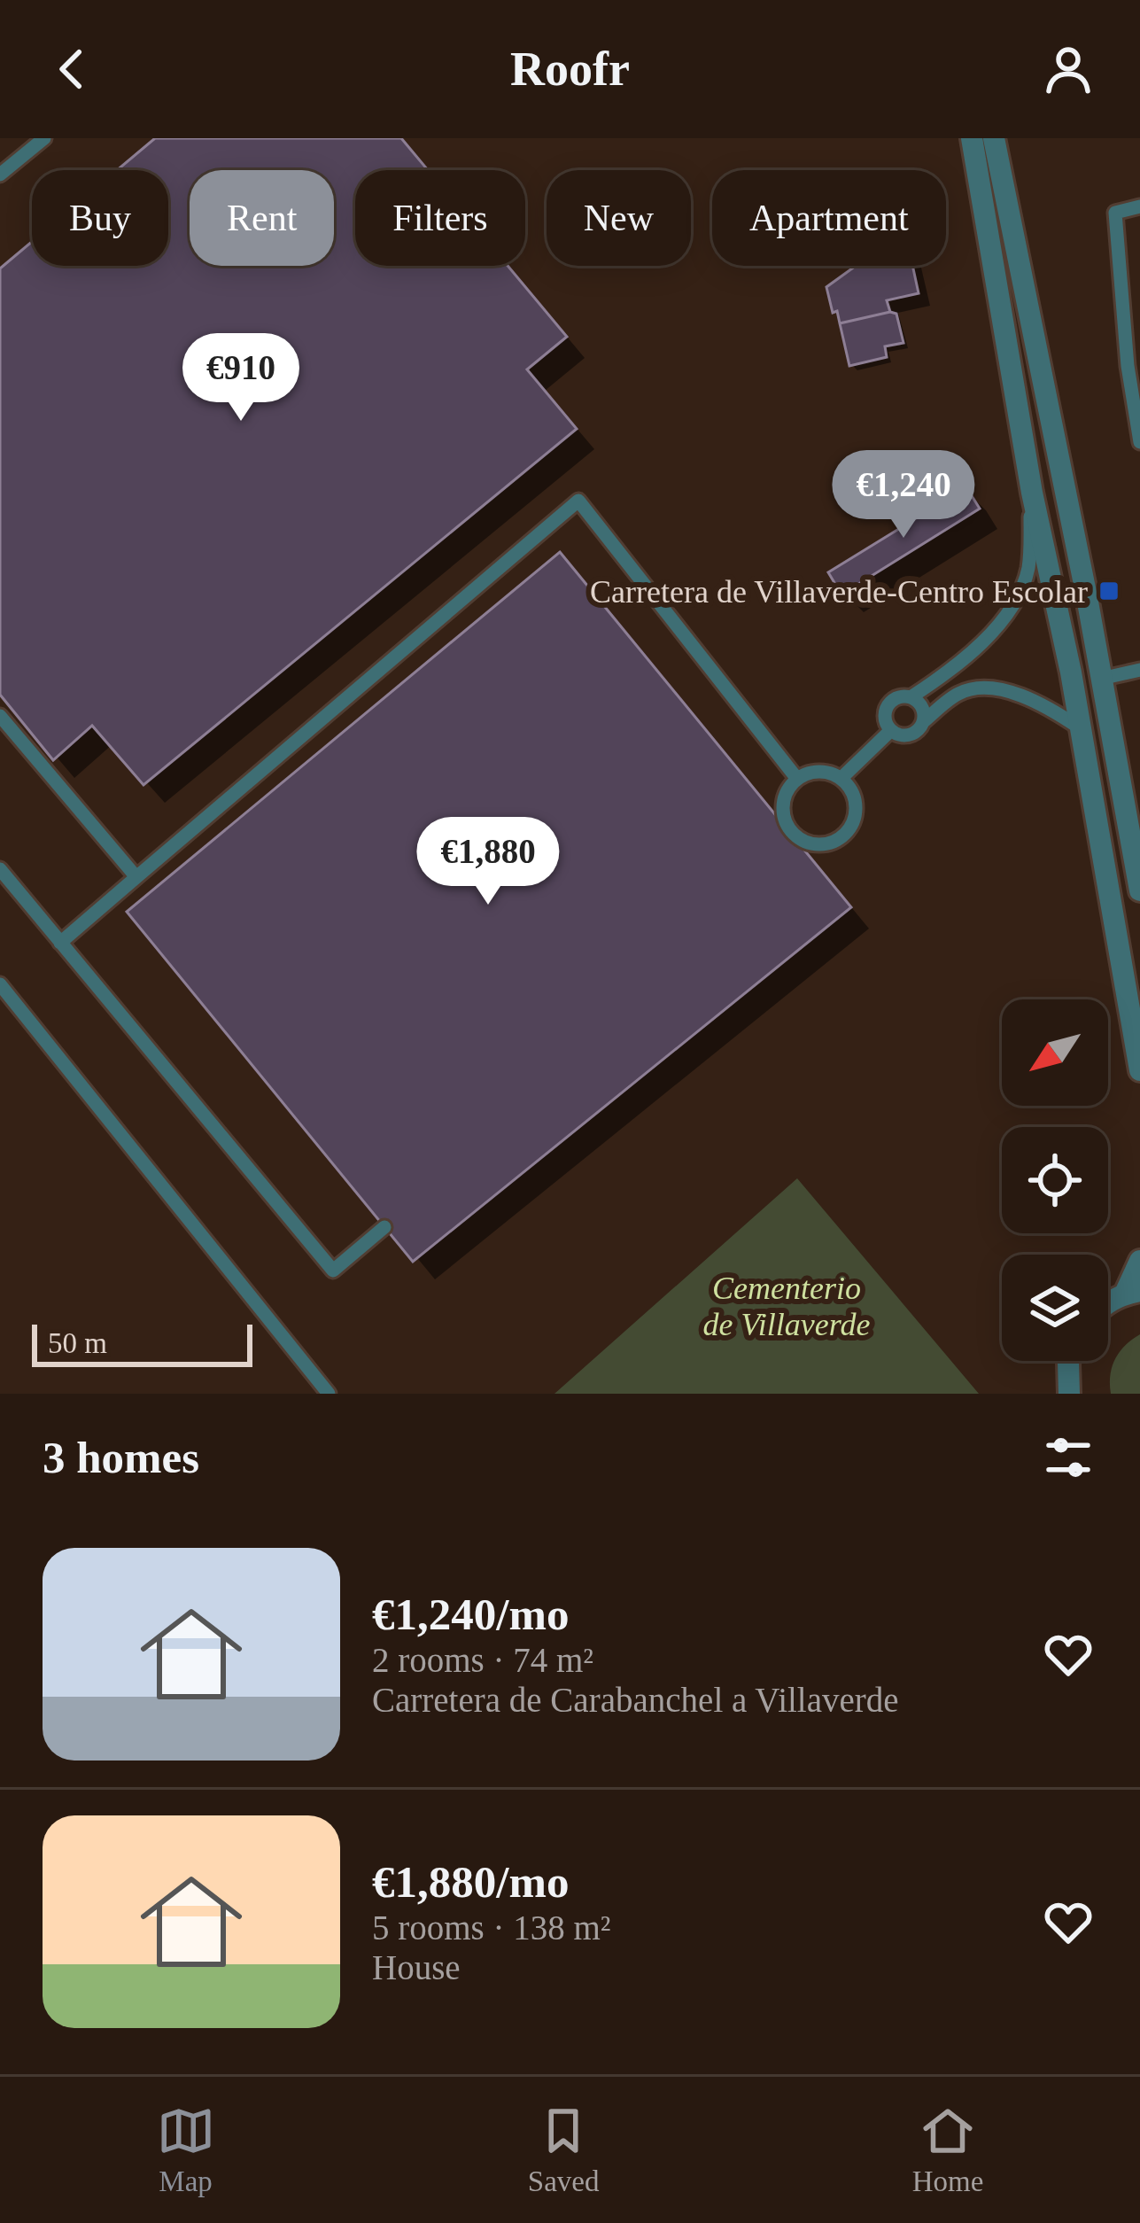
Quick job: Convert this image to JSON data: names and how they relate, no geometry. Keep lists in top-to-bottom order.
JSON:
{
  "parks": ["Cementerio de Villaverde"],
  "places": {
    "transit": ["Carretera de Villaverde-Centro Escolar"]
  },
  "scale_bar": "50 m",
  "north": "bottom left",
  "page": {
    "header": "Roofr",
    "chip": [
      "Buy",
      "Rent",
      "Filters",
      "New",
      "Apartment"
    ],
    "price": ["€910", "€1,240", "€1,880"],
    "scale": "50 m",
    "heading": "3 homes",
    "list": [
      {
        "name": "€1,240/mo",
        "note": "2 rooms · 74 m² · Carretera de Carabanchel a Villaverde"
      },
      {
        "name": "€1,880/mo",
        "note": "5 rooms · 138 m² · House"
      }
    ],
    "tabs": ["Map", "Saved", "Home"]
  }
}
